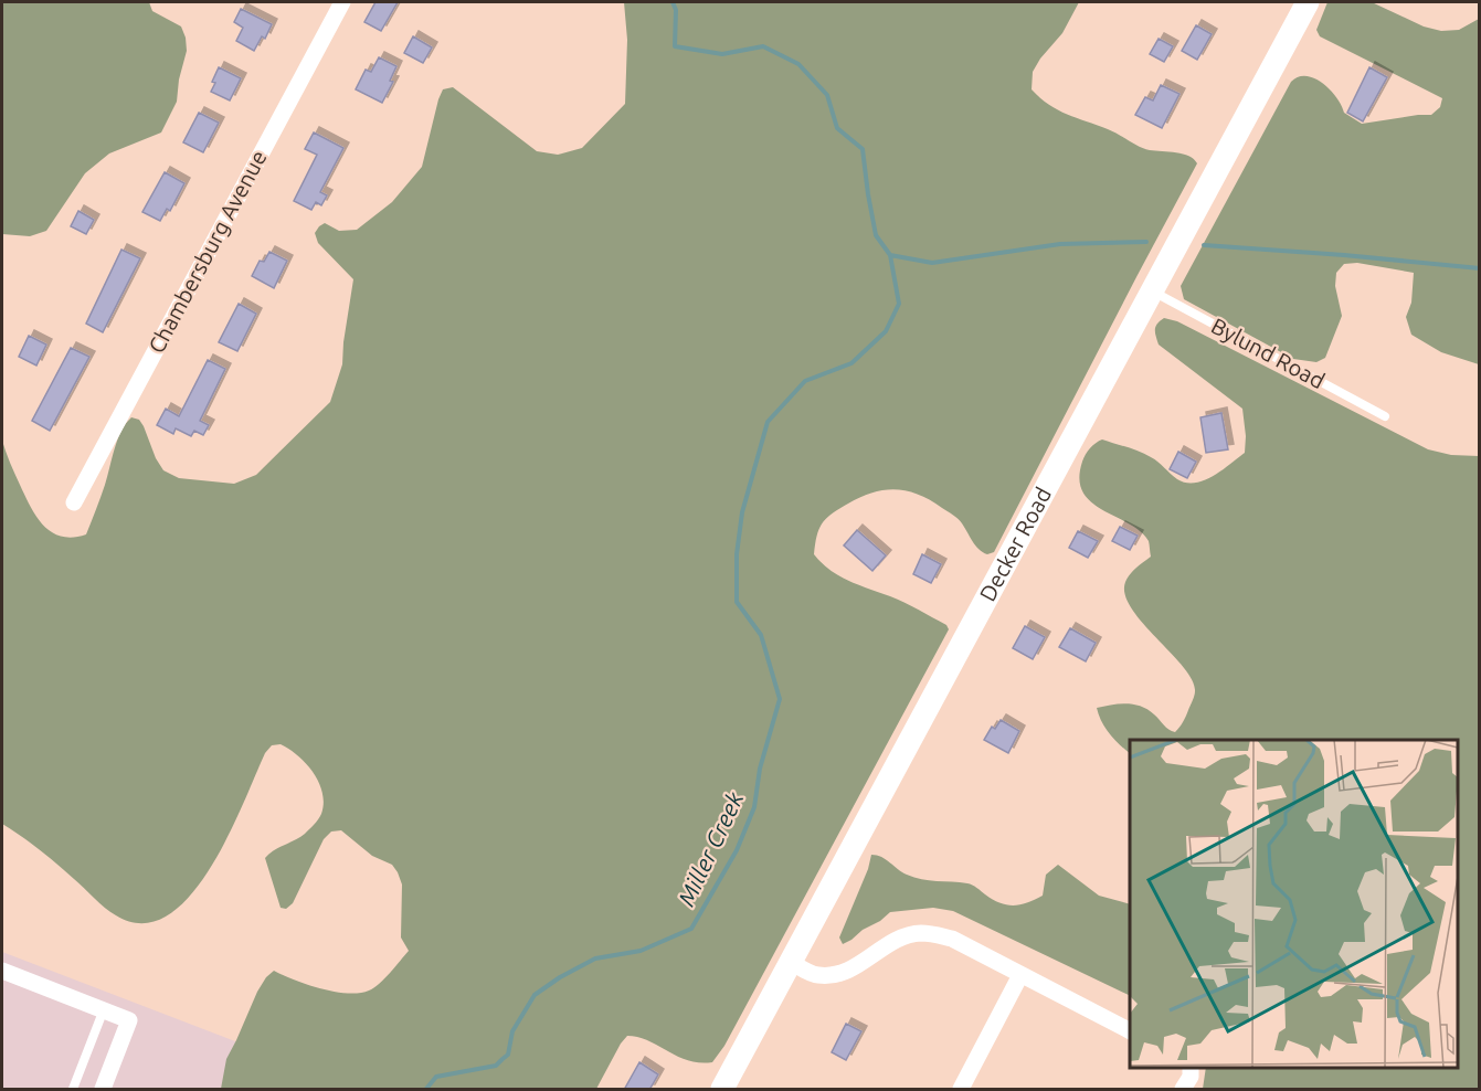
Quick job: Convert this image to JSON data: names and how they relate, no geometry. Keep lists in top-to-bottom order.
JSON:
{
  "streets": {
    "street": ["Chambersburg Avenue", "Decker Road"],
    "lane": ["Bylund Road"]
  },
  "crossings": [
    ["Bylund Road", "Decker Road"]
  ],
  "water": ["Miller Creek"]
}
